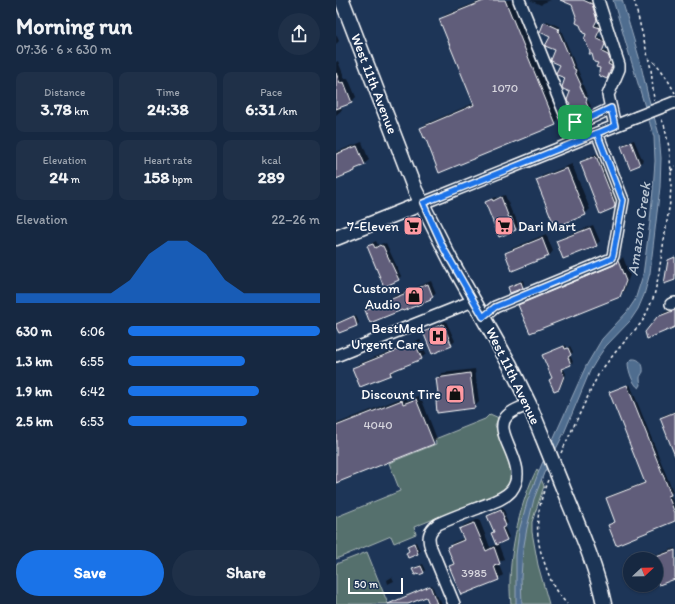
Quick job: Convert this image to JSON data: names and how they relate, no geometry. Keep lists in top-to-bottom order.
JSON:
{
  "streets": {
    "main road": ["West 11th Avenue"]
  },
  "water": ["Amazon Creek"],
  "places": {
    "supermarket": ["7-Eleven", "Dari Mart"],
    "shop": ["Custom Audio", "Discount Tire"],
    "hospital": ["BestMed Urgent Care"]
  },
  "house_numbers": ["1070", "4040", "3985"],
  "scale_bar": "50 m",
  "north": "right",
  "page": {
    "heading": ["Morning run", "07:36 · 6 × 630 m"],
    "stats": [
      ["Distance", "3.78 km"],
      ["Time", "24:38"],
      ["Pace", "6:31 /km"],
      ["Elevation", "24 m"],
      ["Heart rate", "158 bpm"],
      ["kcal", "289"]
    ],
    "chart": ["Elevation", "22–26 m"],
    "list": [
      {
        "name": "630 m",
        "note": "6:06"
      },
      {
        "name": "1.3 km",
        "note": "6:55"
      },
      {
        "name": "1.9 km",
        "note": "6:42"
      },
      {
        "name": "2.5 km",
        "note": "6:53"
      }
    ],
    "buttons": ["Save", "Share"],
    "scale": "50 m"
  }
}
